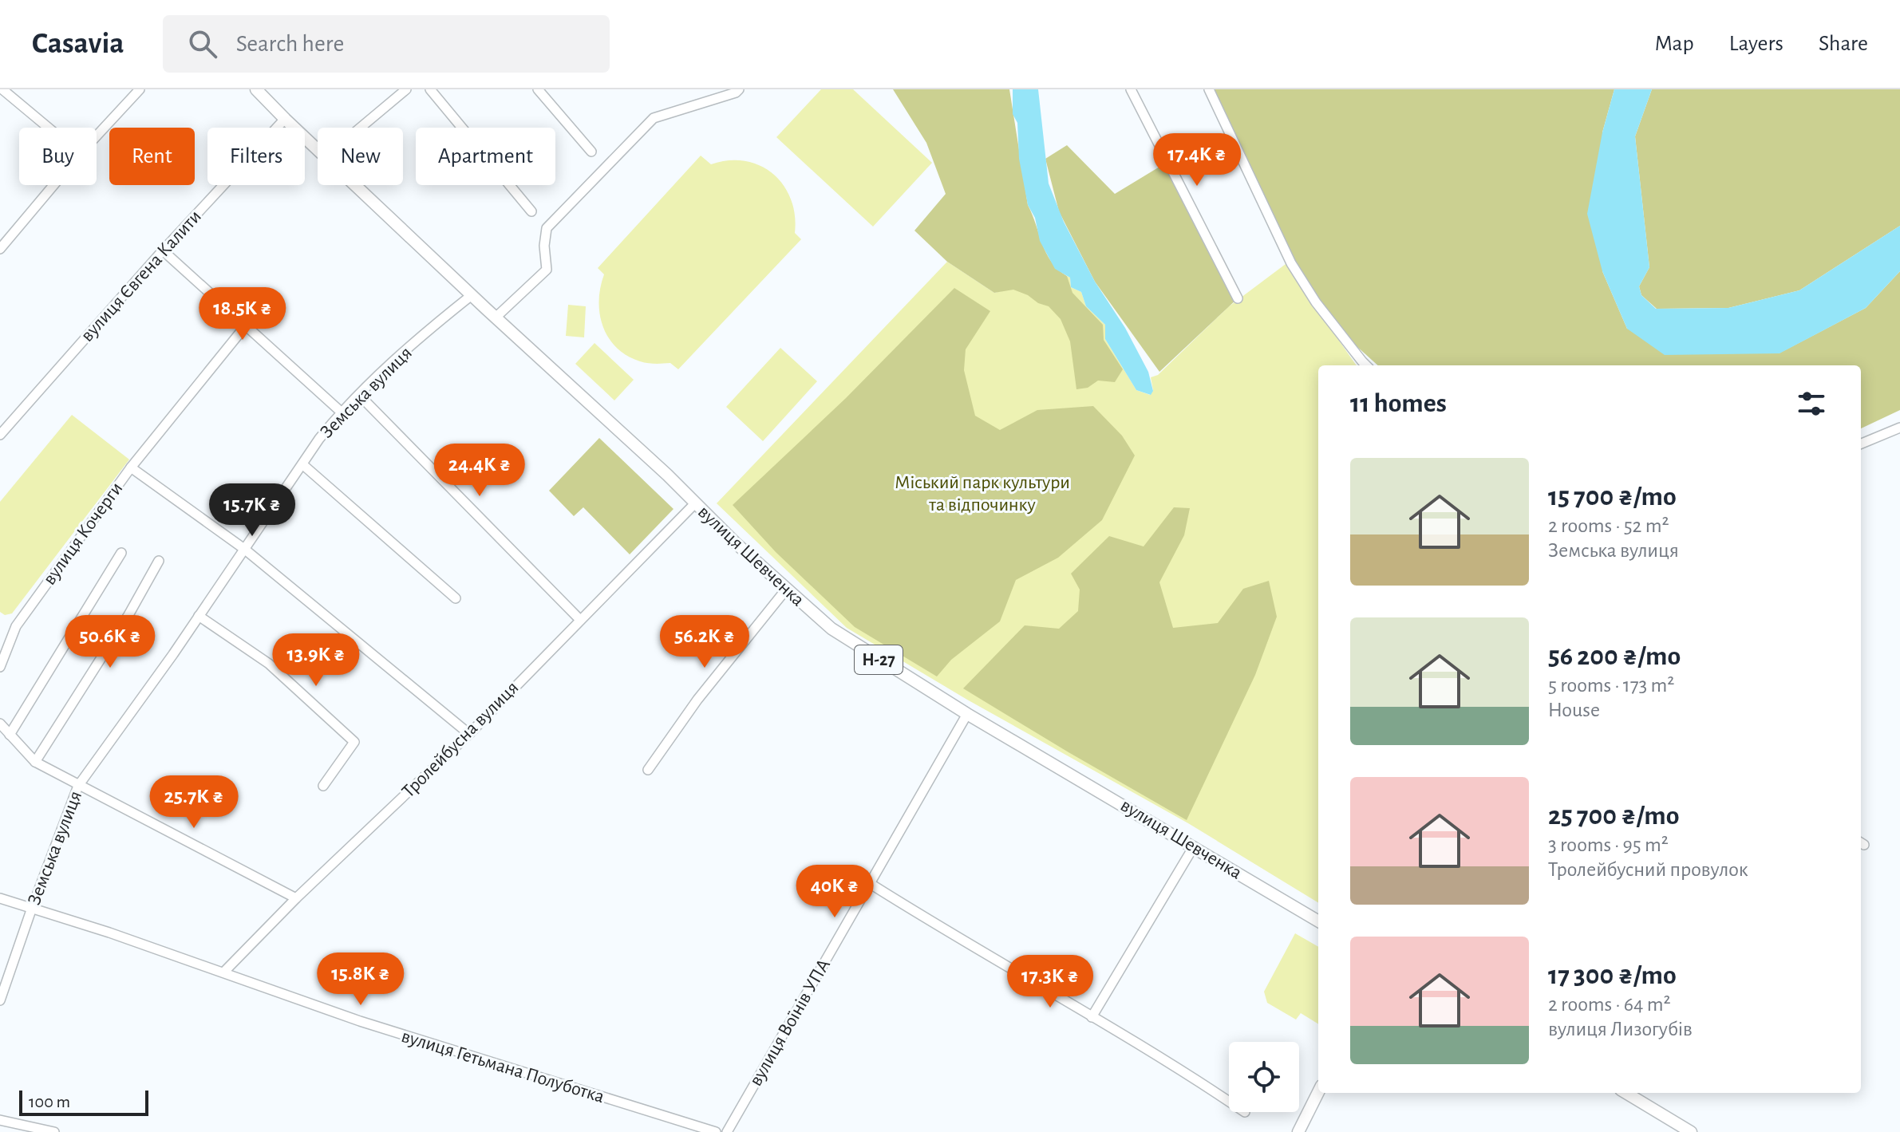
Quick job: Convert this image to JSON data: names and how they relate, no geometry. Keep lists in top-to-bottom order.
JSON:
{
  "streets": {
    "main road": ["вулиця Шевченка", "Н-27"],
    "street": [
      "вулиця Євгена Калити",
      "Земська вулиця",
      "вулиця Кочерги",
      "Тролейбусна вулиця",
      "вулиця Воїнів УПА",
      "вулиця Гетьмана Полуботка"
    ]
  },
  "crossings": [
    ["вулиця Євгена Калити", "вулиця Шевченка"],
    ["Земська вулиця", "вулиця Шевченка"],
    ["Земська вулиця", "вулиця Гетьмана Полуботка"],
    ["вулиця Шевченка", "Тролейбусна вулиця"],
    ["вулиця Шевченка", "вулиця Воїнів УПА"],
    ["Тролейбусна вулиця", "вулиця Гетьмана Полуботка"]
  ],
  "parks": ["Міський парк культури та відпочинку"],
  "scale_bar": "100 m",
  "page": {
    "header": "Casavia",
    "search": "Search here",
    "nav": ["Map", "Layers", "Share"],
    "chip": [
      "Buy",
      "Rent",
      "Filters",
      "New",
      "Apartment"
    ],
    "price": [
      "17.4K ₴",
      "18.5K ₴",
      "24.4K ₴",
      "15.7K ₴",
      "50.6K ₴",
      "56.2K ₴",
      "13.9K ₴",
      "25.7K ₴",
      "40K ₴",
      "15.8K ₴",
      "17.3K ₴"
    ],
    "heading": "11 homes",
    "list": [
      {
        "name": "15 700 ₴/mo",
        "note": "2 rooms · 52 m² · Земська вулиця"
      },
      {
        "name": "56 200 ₴/mo",
        "note": "5 rooms · 173 m² · House"
      },
      {
        "name": "25 700 ₴/mo",
        "note": "3 rooms · 95 m² · Тролейбусний провулок"
      },
      {
        "name": "17 300 ₴/mo",
        "note": "2 rooms · 64 m² · вулиця Лизогубів"
      }
    ],
    "scale": "100 m"
  }
}
